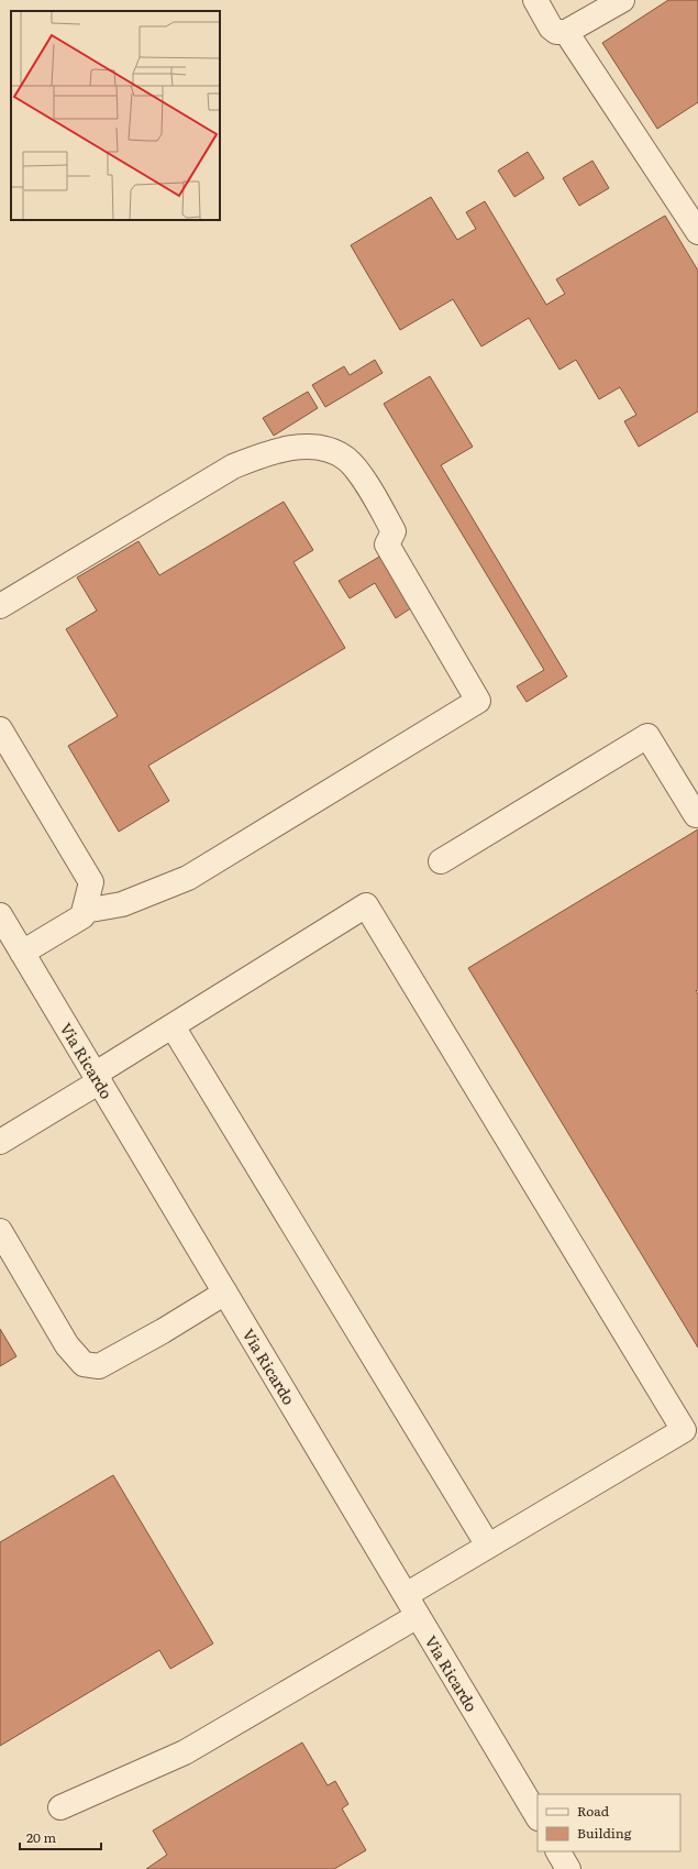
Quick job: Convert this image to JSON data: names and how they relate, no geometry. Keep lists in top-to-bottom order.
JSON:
{
  "streets": {
    "street": ["Via Ricardo"]
  },
  "legend": ["Road", "Building"],
  "scale_bar": "20 m"
}
